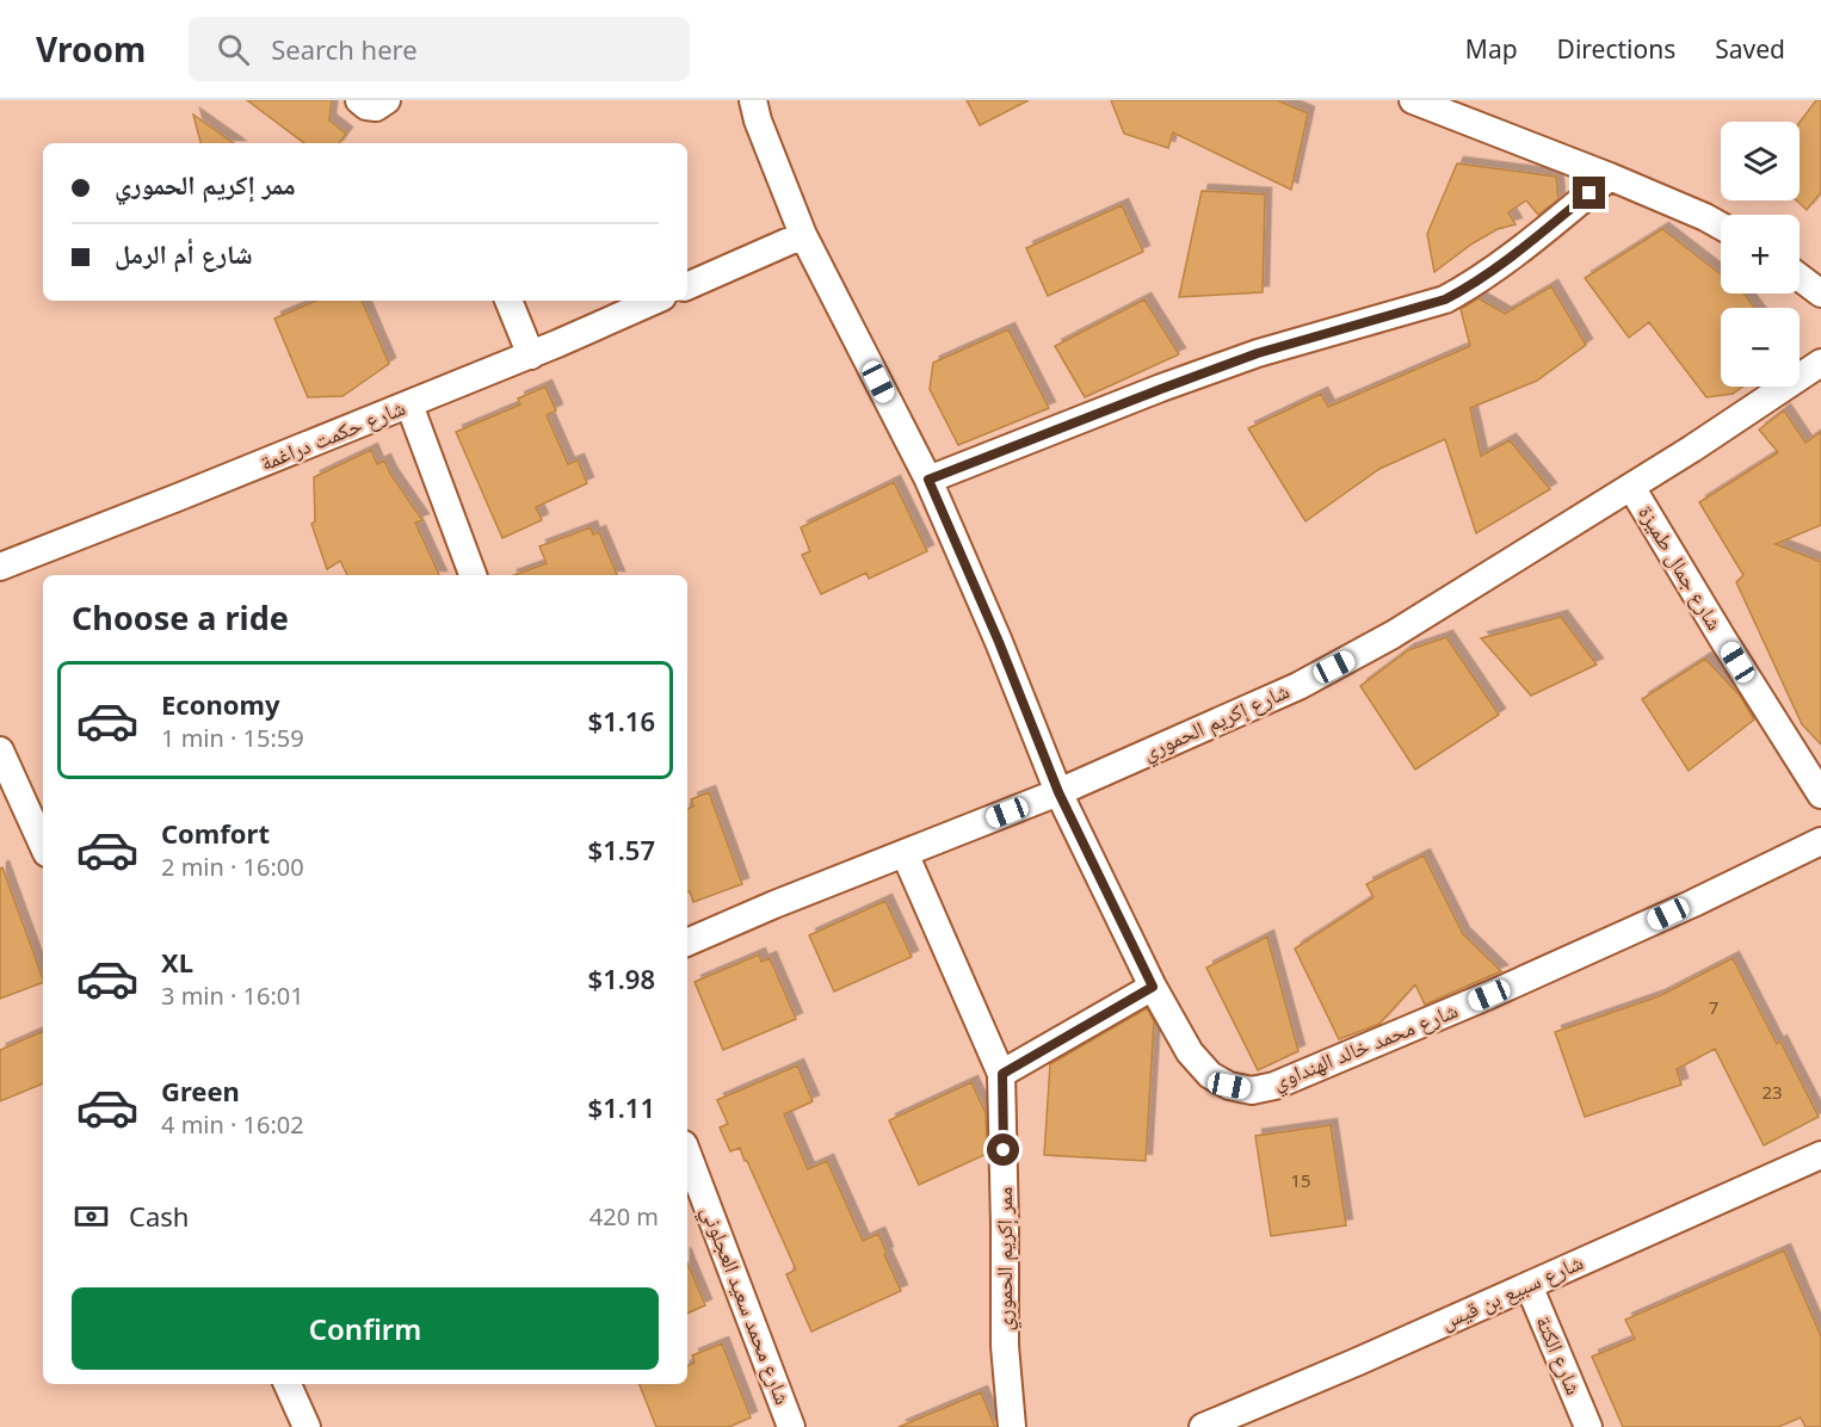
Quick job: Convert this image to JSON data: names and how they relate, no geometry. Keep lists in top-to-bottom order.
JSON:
{
  "streets": {
    "street": [
      "شارع حكمت دراغمة",
      "شارع جمال طميزة",
      "شارع إكريم الحموري",
      "شارع محمد خالد الهنداوي",
      "ممر إكريم الحموري",
      "شارع سبيع بن قيس",
      "شارع محمد سعيد العجلوني",
      "شارع الكتة"
    ]
  },
  "crossings": [
    ["شارع جمال طميزة", "شارع إكريم الحموري"],
    ["شارع إكريم الحموري", "شارع محمد خالد الهنداوي"],
    ["شارع إكريم الحموري", "ممر إكريم الحموري"],
    ["شارع سبيع بن قيس", "شارع الكتة"]
  ],
  "house_numbers": ["7", "23", "15"],
  "page": {
    "header": "Vroom",
    "search": "Search here",
    "nav": ["Map", "Directions", "Saved"],
    "map_buttons": ["+", "−"],
    "banner": ["ممر إكريم الحموري", "شارع أم الرمل"],
    "heading": "Choose a ride",
    "list": [
      {
        "name": "Economy",
        "note": "1 min · 15:59",
        "value": "$1.16"
      },
      {
        "name": "Comfort",
        "note": "2 min · 16:00",
        "value": "$1.57"
      },
      {
        "name": "XL",
        "note": "3 min · 16:01",
        "value": "$1.98"
      },
      {
        "name": "Green",
        "note": "4 min · 16:02",
        "value": "$1.11"
      }
    ],
    "pay": ["Cash", "420 m"],
    "buttons": "Confirm"
  }
}
